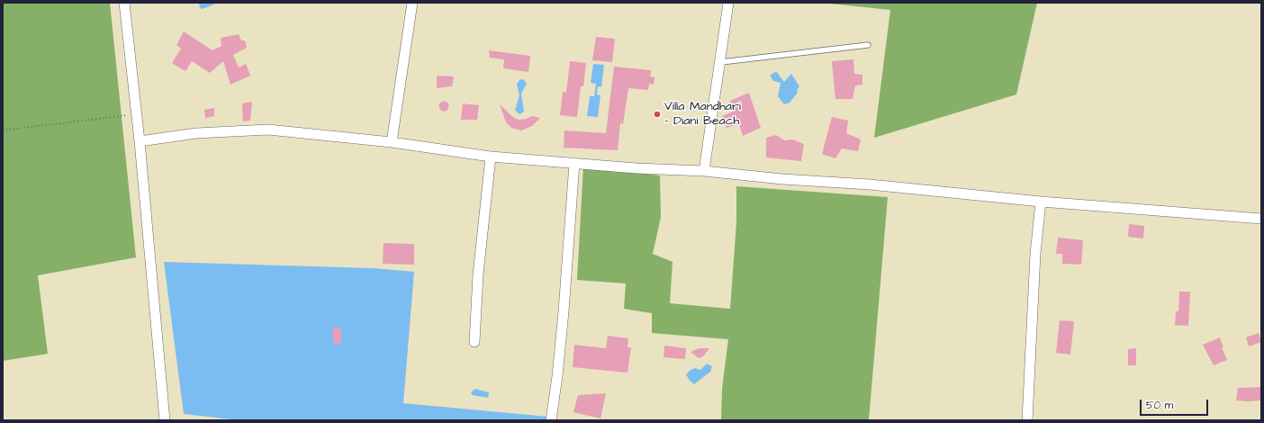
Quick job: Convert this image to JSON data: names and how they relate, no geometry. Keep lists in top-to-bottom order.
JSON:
{
  "places": ["Villa Mandhari - Diani Beach"],
  "scale_bar": "50 m"
}
